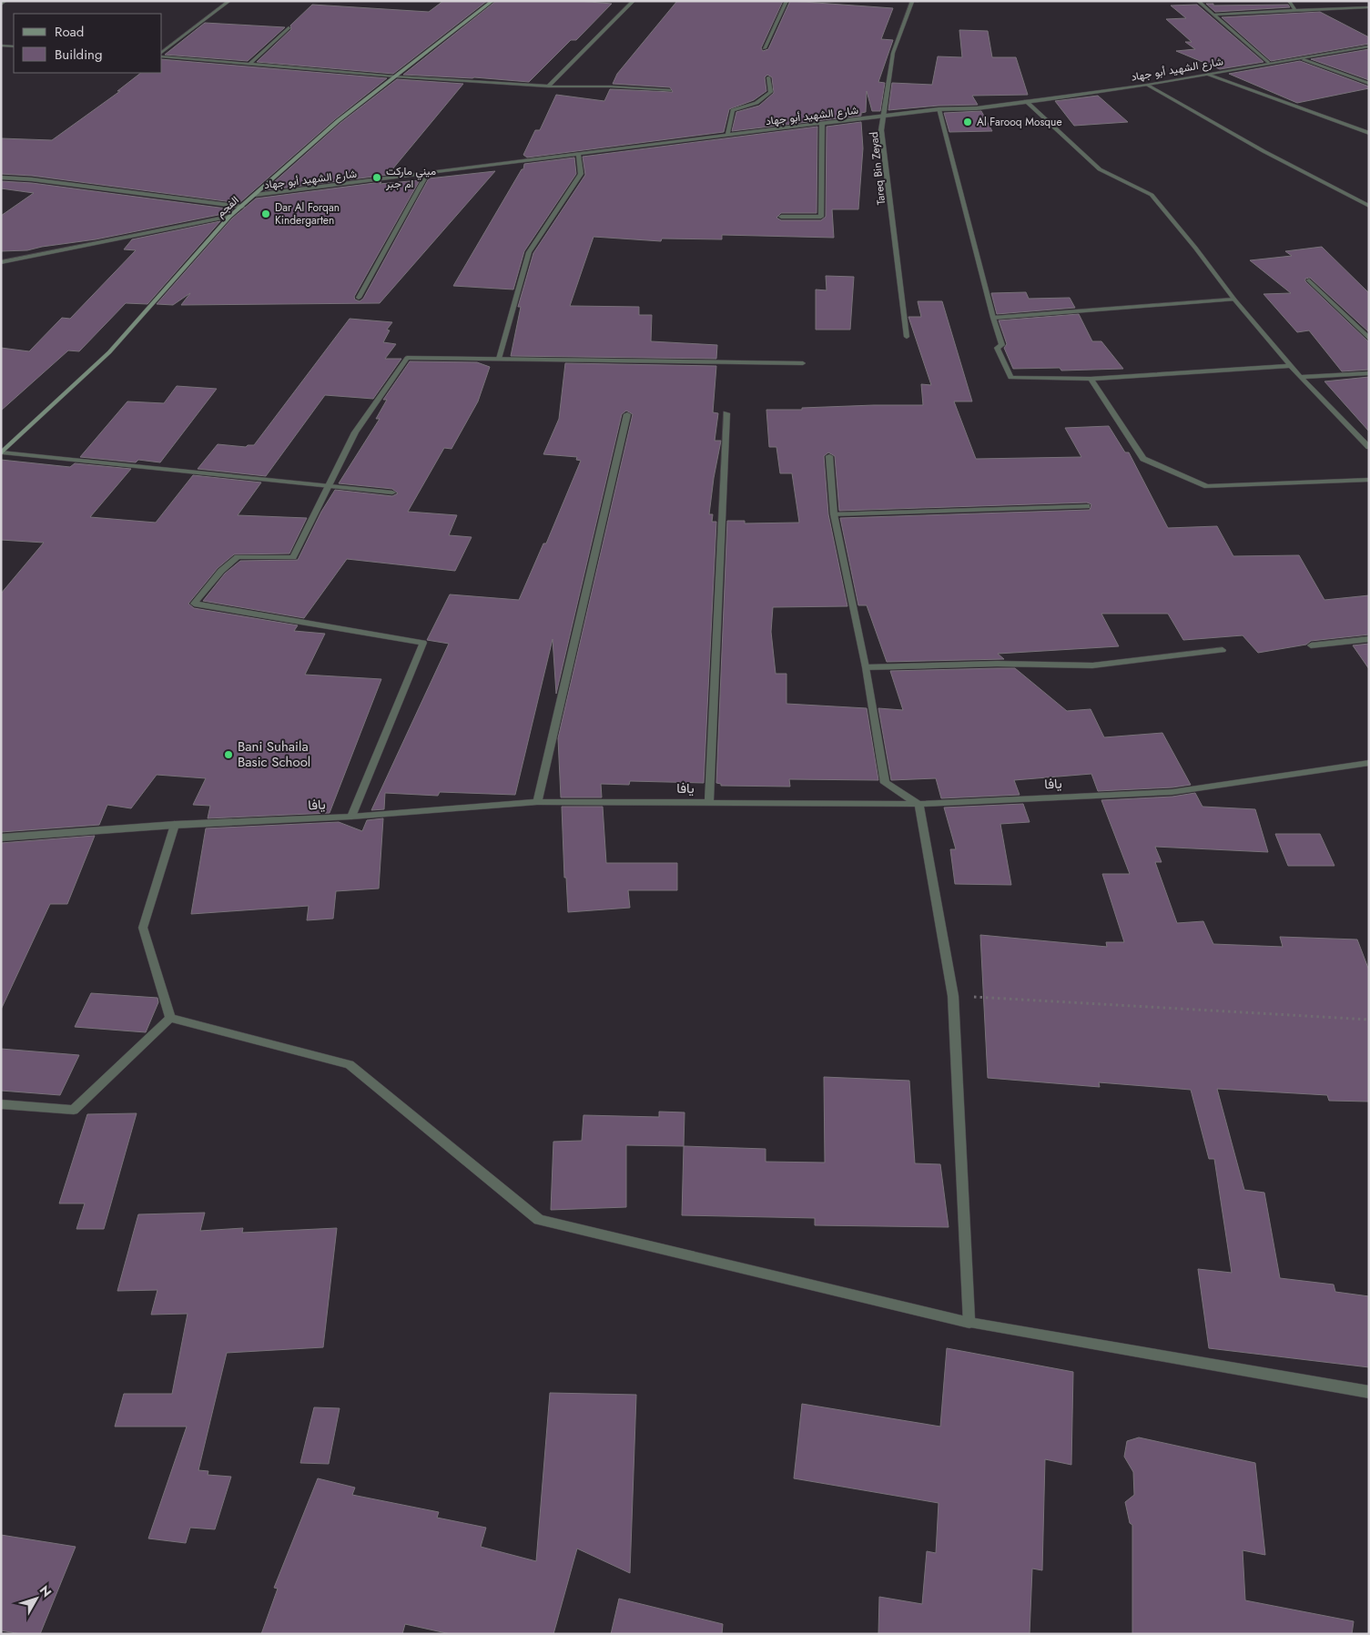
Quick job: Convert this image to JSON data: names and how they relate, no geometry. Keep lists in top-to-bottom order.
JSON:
{
  "streets": {
    "main road": ["الفجم"],
    "street": ["شارع الشهيد أبو جهاد", "Tareq Bin Zeyad", "يافا"]
  },
  "crossings": [
    ["شارع الشهيد أبو جهاد", "Tareq Bin Zeyad"],
    ["شارع الشهيد أبو جهاد", "الفجم"]
  ],
  "places": [
    "Al Farooq Mosque",
    "ميني ماركت ام جبر",
    "Dar Al Forqan Kindergarten",
    "Bani Suhaila Basic School"
  ],
  "legend": ["Road", "Building"],
  "north": "top right"
}
